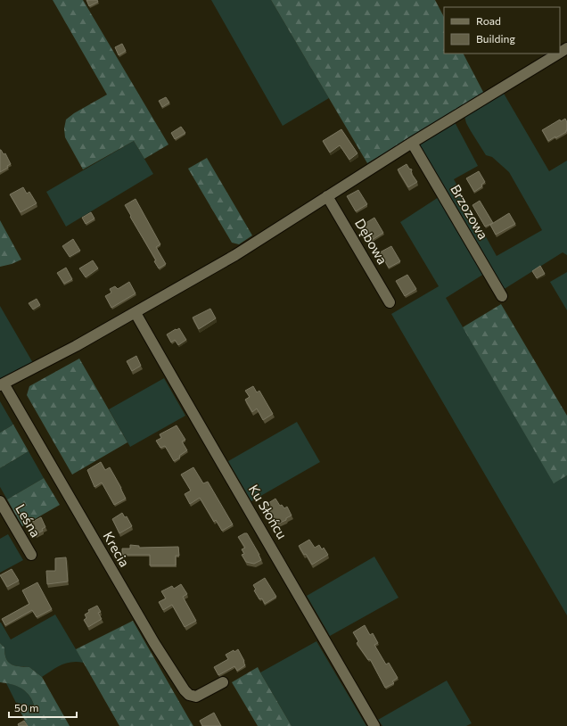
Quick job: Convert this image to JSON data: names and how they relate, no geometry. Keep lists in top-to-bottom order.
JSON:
{
  "streets": {
    "street": [
      "Brzozowa",
      "Dębowa",
      "Ku Słońcu",
      "Leśna",
      "Krecia"
    ]
  },
  "legend": ["Road", "Building"],
  "scale_bar": "50 m"
}
